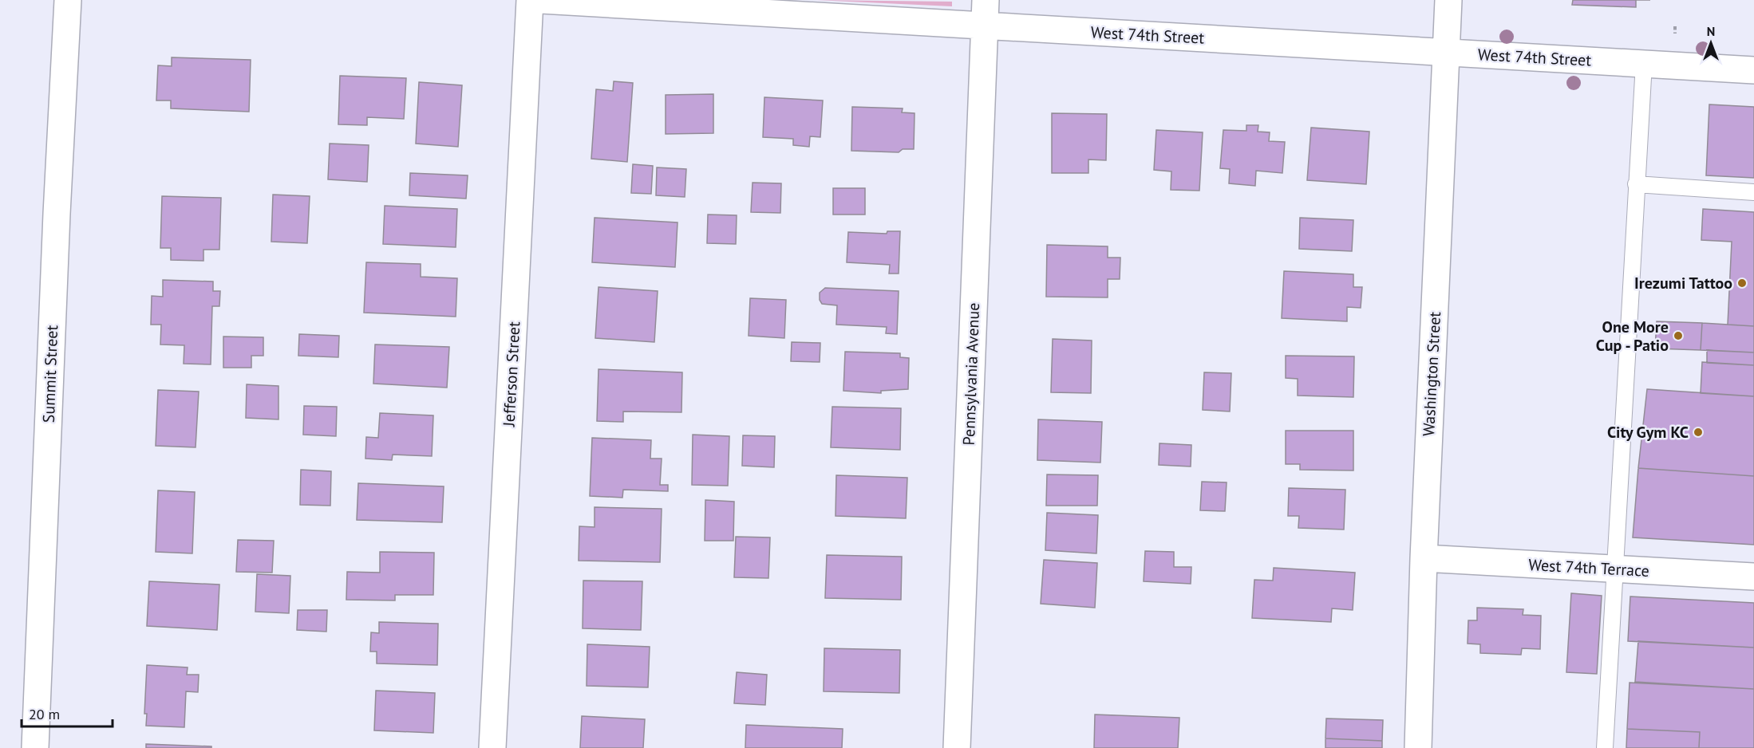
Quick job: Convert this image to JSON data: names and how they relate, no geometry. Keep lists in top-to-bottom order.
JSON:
{
  "streets": {
    "street": [
      "West 74th Street",
      "Summit Street",
      "Jefferson Street",
      "Pennsylvania Avenue",
      "Washington Street",
      "West 74th Terrace"
    ]
  },
  "crossings": [
    ["West 74th Street", "Pennsylvania Avenue"],
    ["West 74th Street", "Washington Street"],
    ["Washington Street", "West 74th Terrace"]
  ],
  "places": ["Irezumi Tattoo", "One More Cup - Patio", "City Gym KC"],
  "scale_bar": "20 m",
  "north": "top"
}
